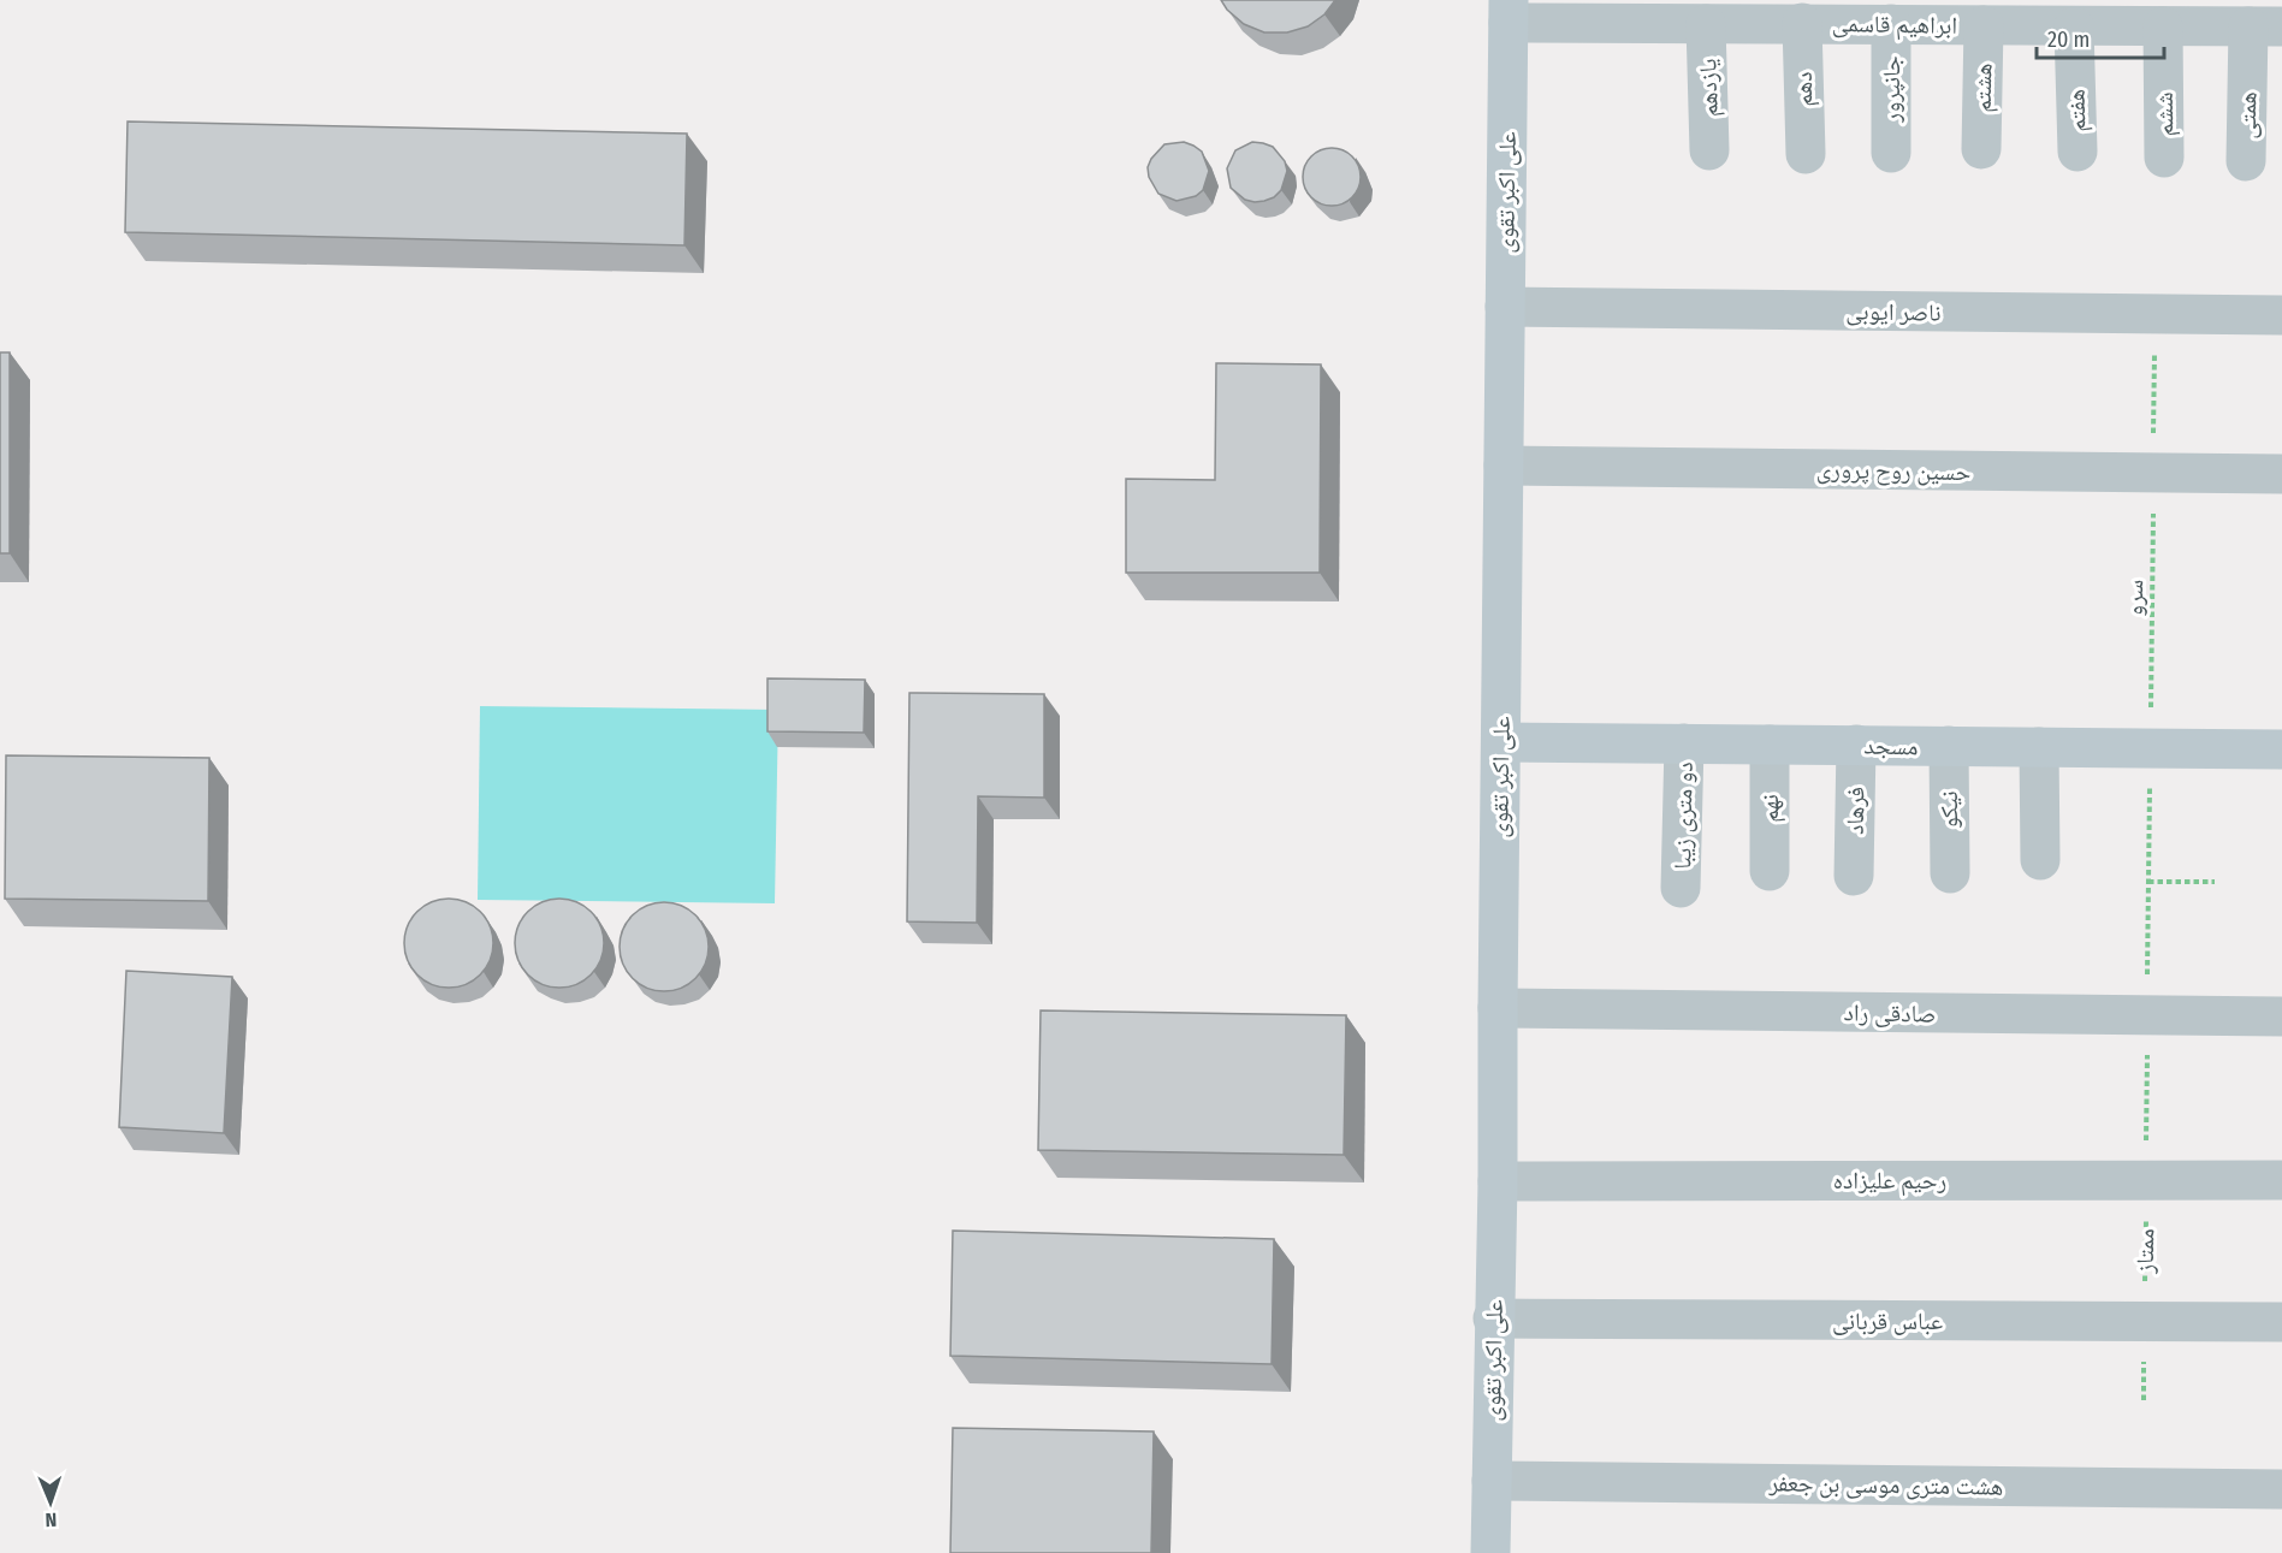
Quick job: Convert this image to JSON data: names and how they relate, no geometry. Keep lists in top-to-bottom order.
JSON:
{
  "streets": {
    "main road": ["علی اکبر تقوی", "مسجد"],
    "street": [
      "ابراهیم قاسمی",
      "یازدهم",
      "هشتم",
      "دهم",
      "جانپرور",
      "هفتم",
      "ششم",
      "همتی",
      "ناصر ایوبی",
      "حسین روح پروری",
      "نهم",
      "نیکو",
      "فرهاد",
      "دو متری زیبا",
      "صادقی راد",
      "رحیم علیزاده",
      "عباس قربانی",
      "هشت متری موسی بن جعفر"
    ],
    "path": ["سرو", "ممتاز"]
  },
  "crossings": [
    ["ابراهیم قاسمی", "یازدهم"],
    ["ابراهیم قاسمی", "هشتم"],
    ["ابراهیم قاسمی", "دهم"],
    ["ابراهیم قاسمی", "جانپرور"],
    ["ابراهیم قاسمی", "هفتم"],
    ["ابراهیم قاسمی", "ششم"],
    ["ابراهیم قاسمی", "همتی"],
    ["ابراهیم قاسمی", "علی اکبر تقوی"],
    ["علی اکبر تقوی", "ناصر ایوبی"],
    ["علی اکبر تقوی", "حسین روح پروری"],
    ["علی اکبر تقوی", "مسجد"],
    ["علی اکبر تقوی", "صادقی راد"],
    ["علی اکبر تقوی", "رحیم علیزاده"],
    ["علی اکبر تقوی", "عباس قربانی"],
    ["علی اکبر تقوی", "هشت متری موسی بن جعفر"],
    ["ناصر ایوبی", "سرو"],
    ["حسین روح پروری", "سرو"],
    ["سرو", "مسجد"],
    ["سرو", "صادقی راد"],
    ["سرو", "رحیم علیزاده"],
    ["سرو", "ممتاز"],
    ["مسجد", "نهم"],
    ["مسجد", "نیکو"],
    ["مسجد", "فرهاد"],
    ["مسجد", "دو متری زیبا"],
    ["رحیم علیزاده", "ممتاز"],
    ["ممتاز", "عباس قربانی"]
  ],
  "scale_bar": "20 m",
  "north": "bottom"
}
